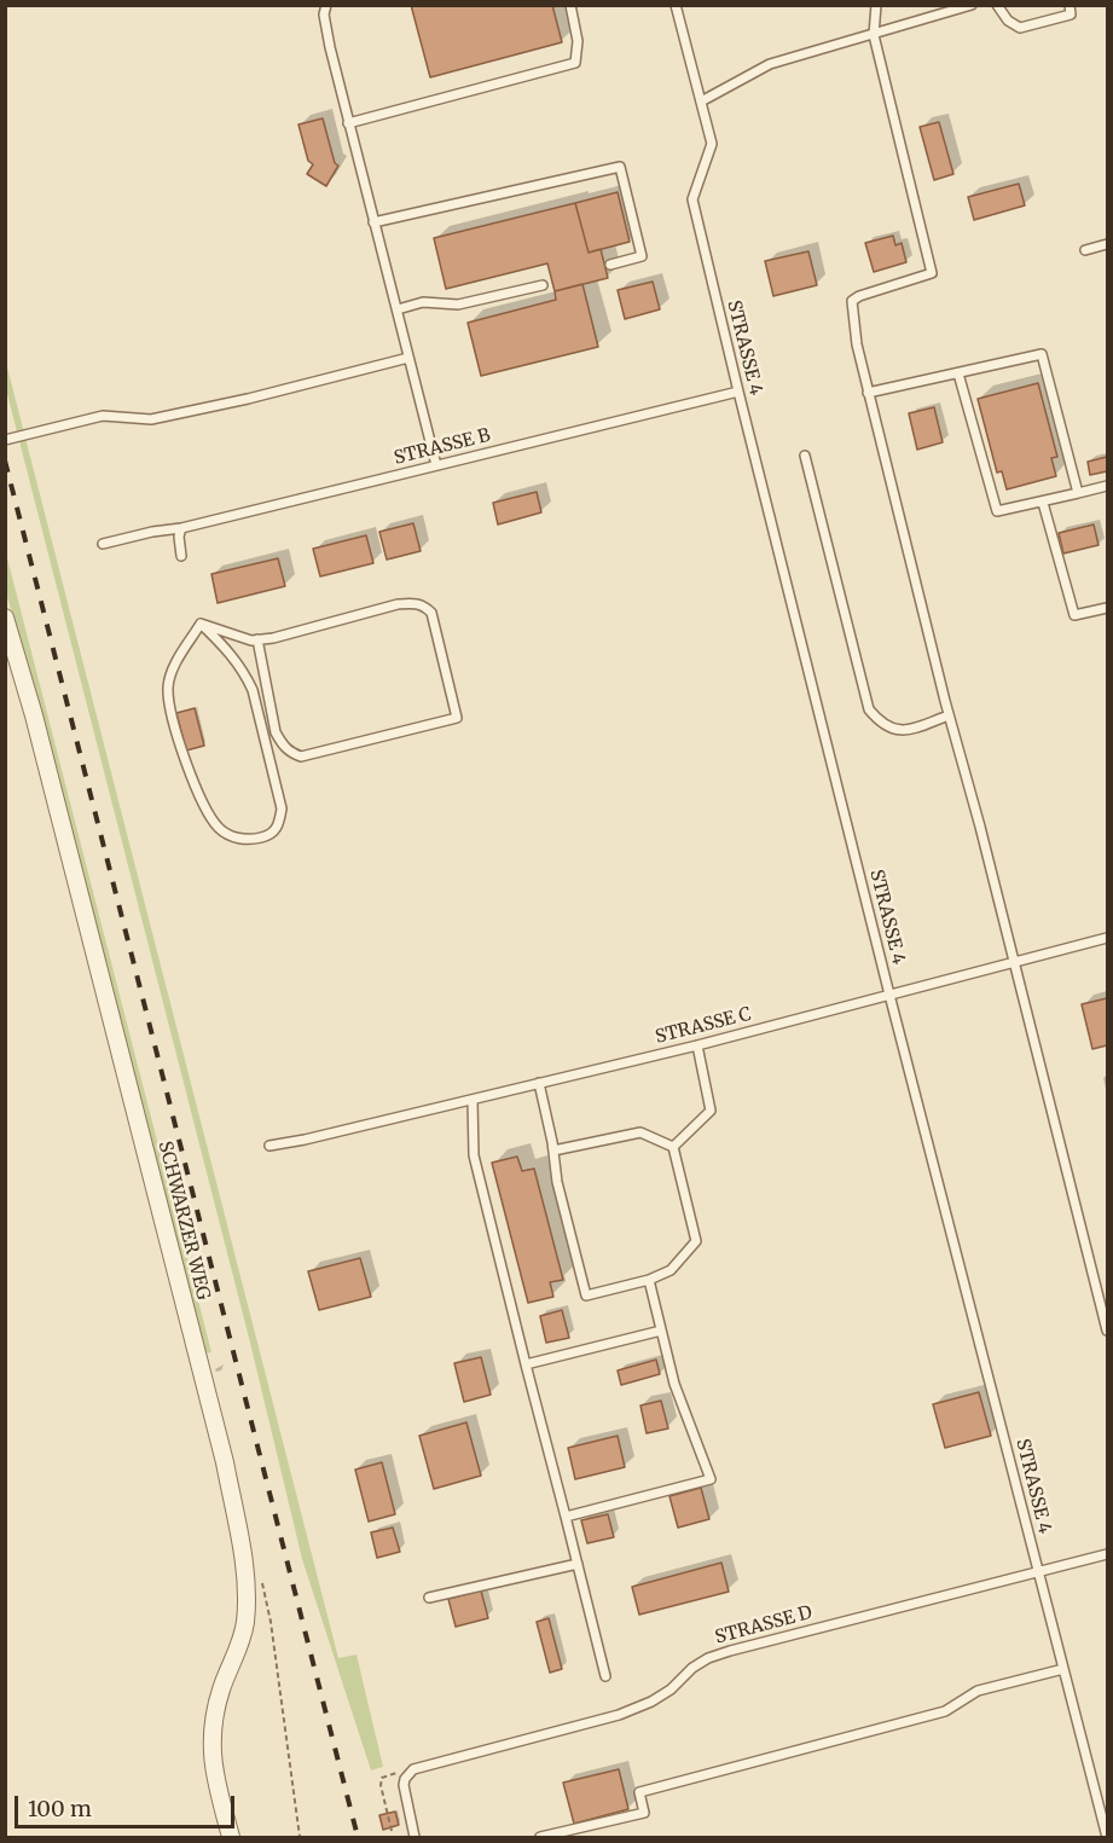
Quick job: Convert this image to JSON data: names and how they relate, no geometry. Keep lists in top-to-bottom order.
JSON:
{
  "streets": {
    "street": ["SCHWARZER WEG"],
    "lane": [
      "STRASSE 4",
      "STRASSE B",
      "STRASSE C",
      "STRASSE D"
    ]
  },
  "crossings": [
    ["STRASSE 4", "STRASSE B"],
    ["STRASSE 4", "STRASSE C"],
    ["STRASSE 4", "STRASSE D"]
  ],
  "scale_bar": "100 m"
}
